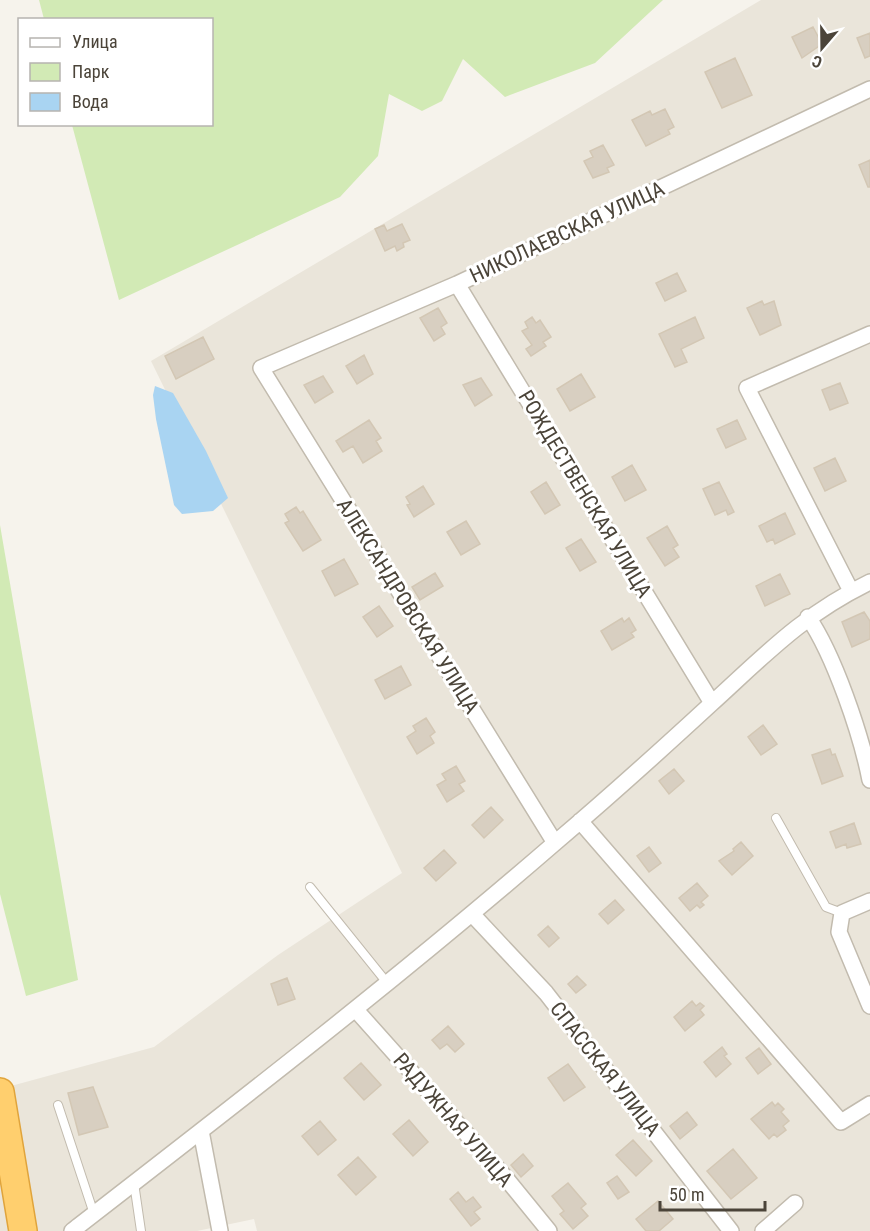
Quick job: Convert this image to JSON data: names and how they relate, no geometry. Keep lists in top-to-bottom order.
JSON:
{
  "streets": {
    "street": [
      "НИКОЛАЕВСКАЯ УЛИЦА",
      "РОЖДЕСТВЕНСКАЯ УЛИЦА",
      "АЛЕКСАНДРОВСКАЯ УЛИЦА",
      "СПАССКАЯ УЛИЦА",
      "РАДУЖНАЯ УЛИЦА"
    ]
  },
  "crossings": [
    ["НИКОЛАЕВСКАЯ УЛИЦА", "РОЖДЕСТВЕНСКАЯ УЛИЦА"],
    ["НИКОЛАЕВСКАЯ УЛИЦА", "АЛЕКСАНДРОВСКАЯ УЛИЦА"]
  ],
  "legend": ["Улица", "Парк", "Вода"],
  "scale_bar": "50 m",
  "north": "bottom"
}
